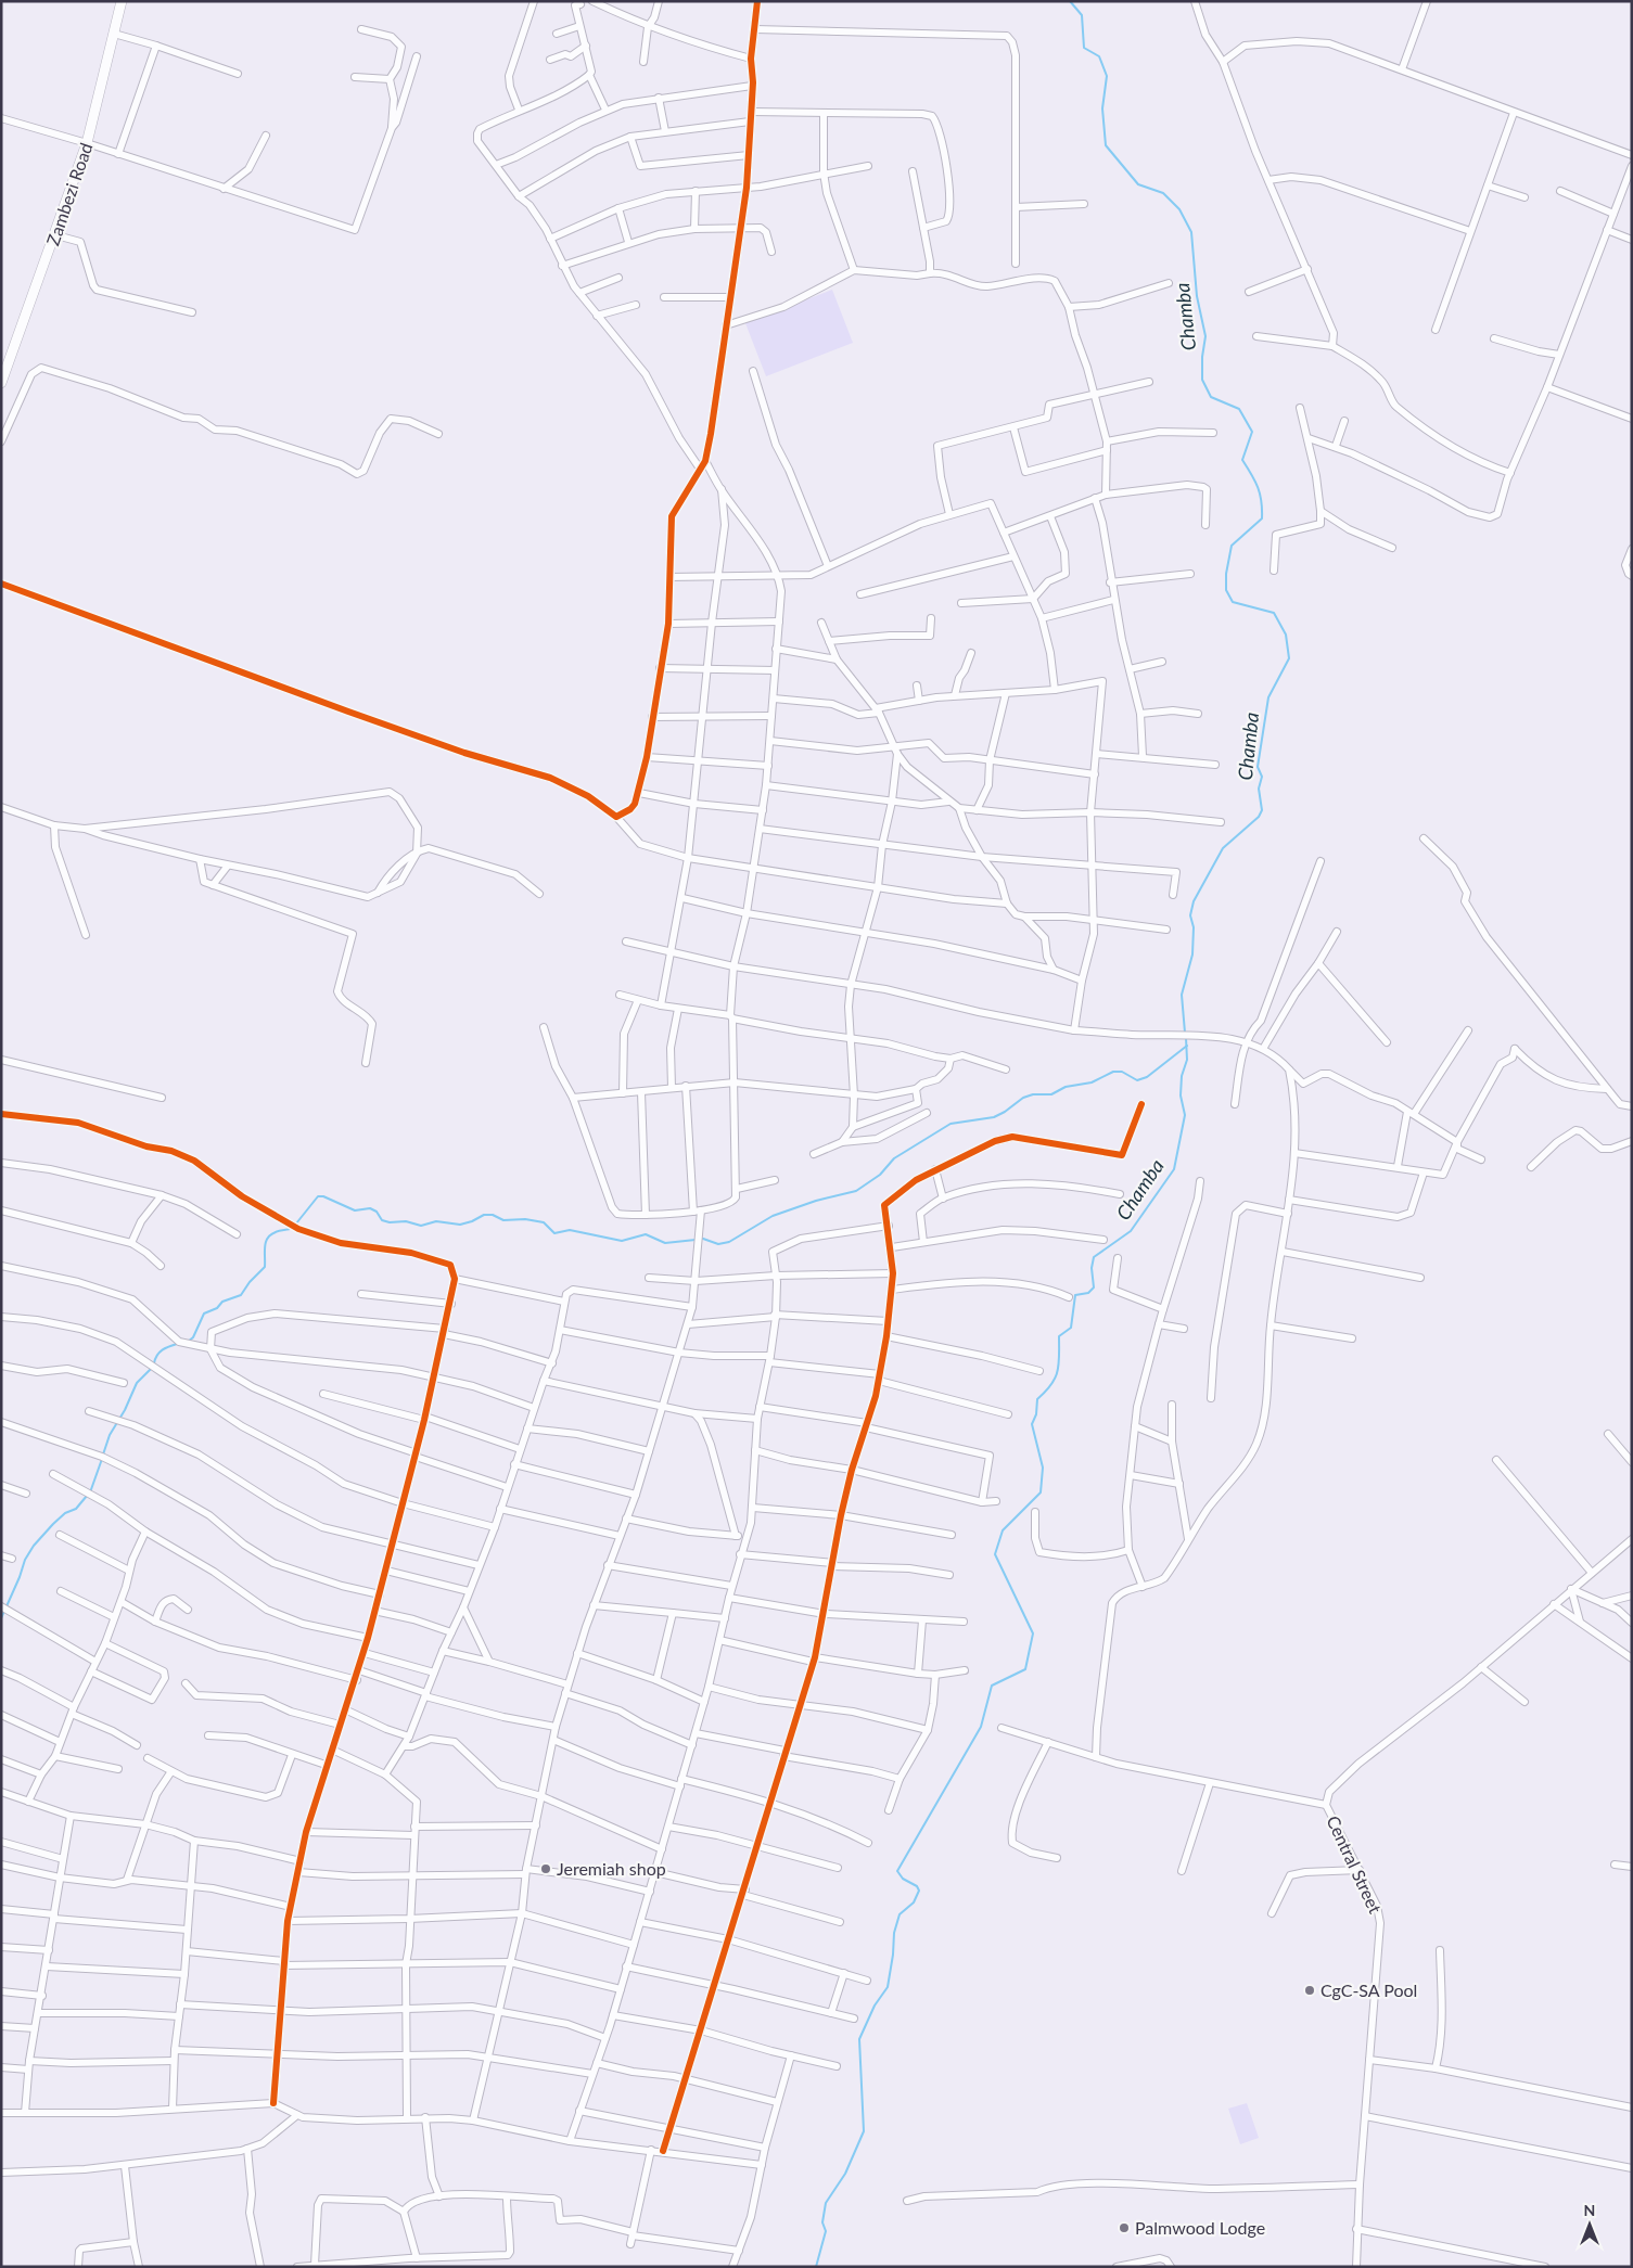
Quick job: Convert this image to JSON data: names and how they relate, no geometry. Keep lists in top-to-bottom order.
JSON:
{
  "streets": {
    "main road": ["Zambezi Road"],
    "street": ["Central Street"]
  },
  "water": ["Chamba"],
  "places": ["Jeremiah shop", "CgC-SA Pool", "Palmwood Lodge"],
  "north": "top"
}
